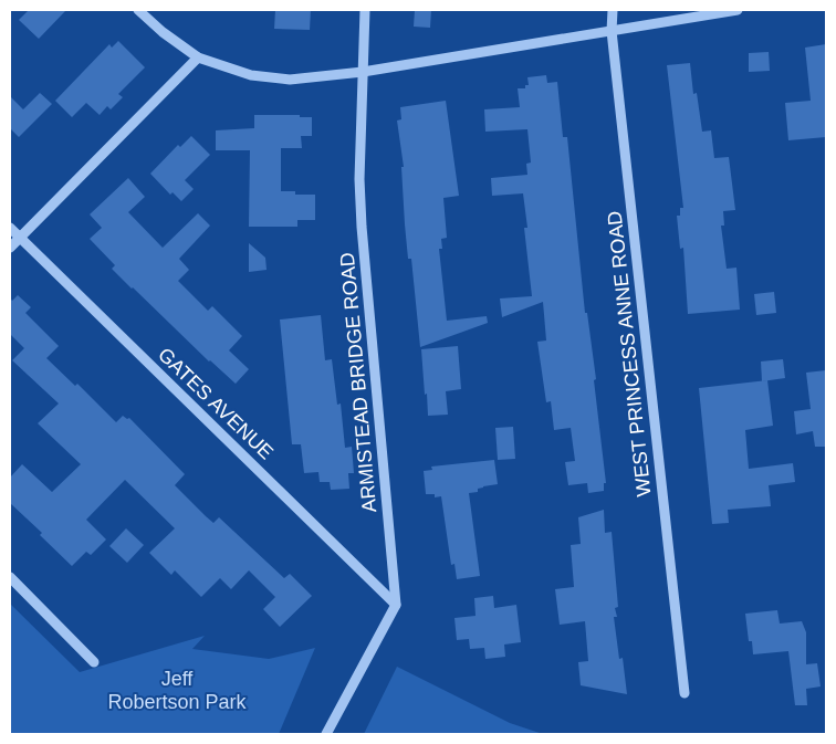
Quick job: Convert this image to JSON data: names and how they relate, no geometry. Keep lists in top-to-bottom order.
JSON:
{
  "streets": {
    "street": ["WEST PRINCESS ANNE ROAD", "ARMISTEAD BRIDGE ROAD", "GATES AVENUE"]
  },
  "crossings": [
    ["ARMISTEAD BRIDGE ROAD", "GATES AVENUE"]
  ],
  "parks": ["Jeff Robertson Park"]
}
